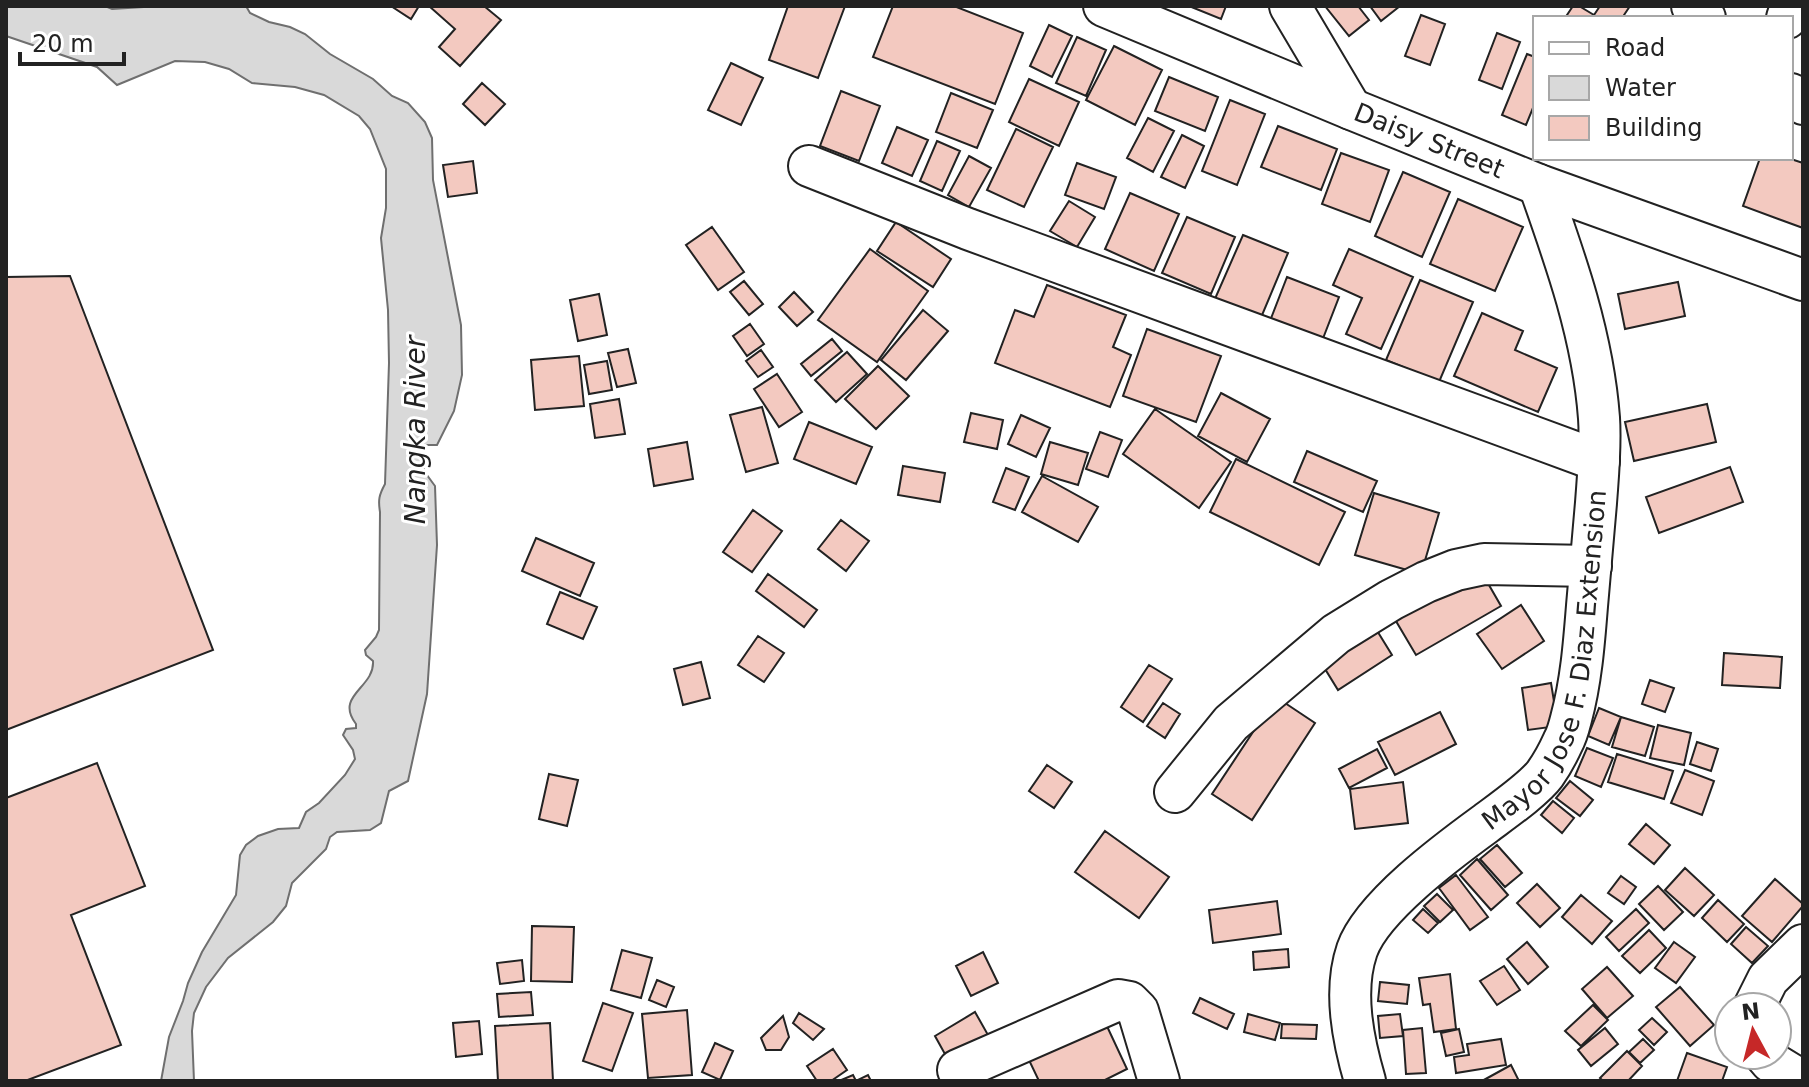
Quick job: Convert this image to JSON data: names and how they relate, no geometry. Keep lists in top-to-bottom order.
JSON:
{
  "streets": {
    "street": ["Daisy Street", "Mayor Jose F. Diaz Extension"]
  },
  "crossings": [
    ["Daisy Street", "Mayor Jose F. Diaz Extension"]
  ],
  "water": ["Nangka River"],
  "legend": ["Road", "Water", "Building"],
  "scale_bar": "20 m",
  "north": "top"
}
